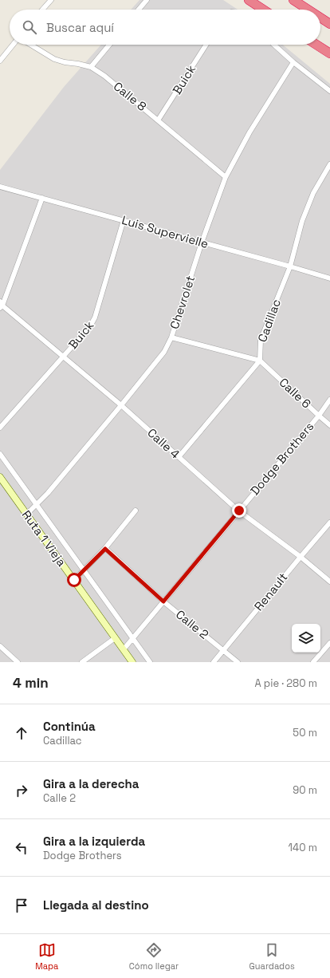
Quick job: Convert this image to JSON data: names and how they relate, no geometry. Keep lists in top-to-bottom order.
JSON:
{
  "streets": {
    "street": [
      "Buick",
      "Calle 8",
      "Luis Supervielle",
      "Chevrolet",
      "Cadillac",
      "Calle 6",
      "Calle 4",
      "Dodge Brothers",
      "Ruta 1 Vieja",
      "Renault",
      "Calle 2"
    ]
  },
  "crossings": [
    ["Buick", "Calle 8"],
    ["Buick", "Luis Supervielle"],
    ["Buick", "Calle 4"],
    ["Calle 8", "Chevrolet"],
    ["Luis Supervielle", "Chevrolet"],
    ["Luis Supervielle", "Cadillac"],
    ["Chevrolet", "Calle 4"],
    ["Chevrolet", "Ruta 1 Vieja"],
    ["Cadillac", "Calle 6"],
    ["Calle 6", "Dodge Brothers"],
    ["Calle 4", "Dodge Brothers"],
    ["Calle 4", "Renault"],
    ["Dodge Brothers", "Ruta 1 Vieja"],
    ["Dodge Brothers", "Calle 2"],
    ["Renault", "Calle 2"]
  ],
  "page": {
    "search": "Buscar aquí",
    "heading": ["4 min", "A pie · 280 m"],
    "list": [
      ["Continúa", "Cadillac", "50 m"],
      ["Gira a la derecha", "Calle 2", "90 m"],
      ["Gira a la izquierda", "Dodge Brothers", "140 m"],
      "Llegada al destino"
    ],
    "nav": ["Mapa", "Cómo llegar", "Guardados"]
  }
}
